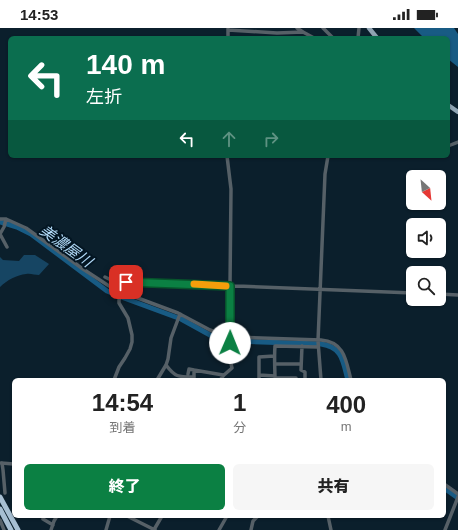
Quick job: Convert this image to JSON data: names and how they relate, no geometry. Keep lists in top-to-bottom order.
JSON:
{
  "water": ["美濃屋川"],
  "north": "bottom right",
  "page": {
    "status": "14:53",
    "turn": ["140 m", "左折"],
    "eta": [
      "14:54",
      "到着",
      "1",
      "分",
      "400",
      "m"
    ],
    "buttons": ["終了", "共有"]
  }
}
